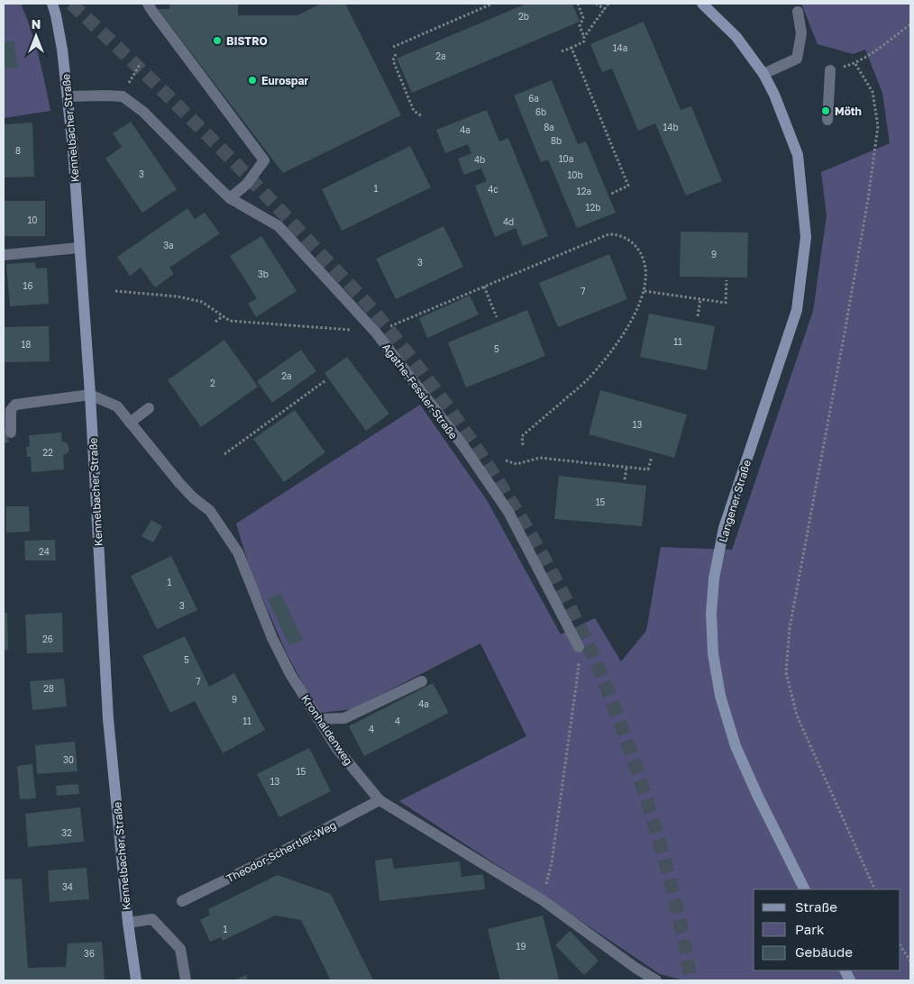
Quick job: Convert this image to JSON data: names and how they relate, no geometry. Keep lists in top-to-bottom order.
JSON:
{
  "streets": {
    "main road": ["Kennelbacher Straße", "Langener Straße"],
    "street": ["Agathe-Fessler-Straße", "Kronhaldenweg", "Theodor-Schertler-Weg"]
  },
  "crossings": [
    ["Kennelbacher Straße", "Agathe-Fessler-Straße"],
    ["Kennelbacher Straße", "Kronhaldenweg"],
    ["Kronhaldenweg", "Theodor-Schertler-Weg"]
  ],
  "places": ["BISTRO", "Eurospar", "Möth"],
  "house_numbers": [
    "2b",
    "14a",
    "2a",
    "6a",
    "6b",
    "8a",
    "14b",
    "4a",
    "8b",
    "8",
    "10a",
    "4b",
    "3",
    "10b",
    "1",
    "4c",
    "12a",
    "12b",
    "10",
    "4d",
    "3a",
    "9",
    "3",
    "3b",
    "16",
    "7",
    "11",
    "18",
    "5",
    "2a",
    "2",
    "13",
    "22",
    "15",
    "24",
    "1",
    "3",
    "26",
    "5",
    "7",
    "28",
    "9",
    "4a",
    "11",
    "4",
    "4",
    "30",
    "15",
    "13",
    "32",
    "34",
    "1",
    "19",
    "36"
  ],
  "legend": ["Straße", "Park", "Gebäude"],
  "north": "top"
}
